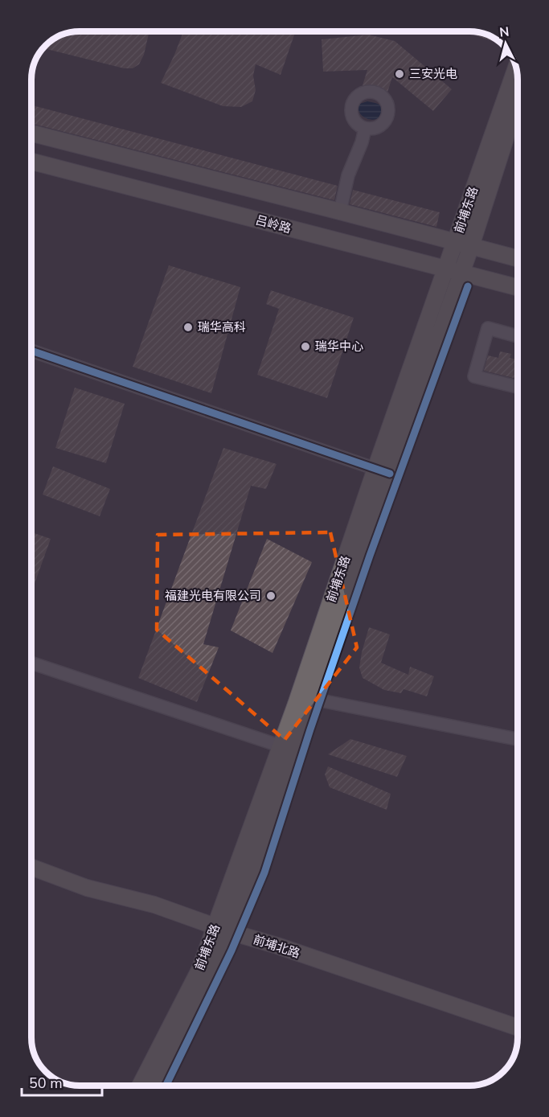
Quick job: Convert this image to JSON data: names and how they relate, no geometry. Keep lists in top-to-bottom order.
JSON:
{
  "streets": {
    "main road": ["前埔东路", "吕岭路", "前埔北路"]
  },
  "crossings": [
    ["前埔东路", "吕岭路"],
    ["前埔东路", "前埔北路"]
  ],
  "places": [
    "三安光电",
    "瑞华高科",
    "瑞华中心",
    "福建光电有限公司"
  ],
  "scale_bar": "50 m",
  "north": "top"
}
